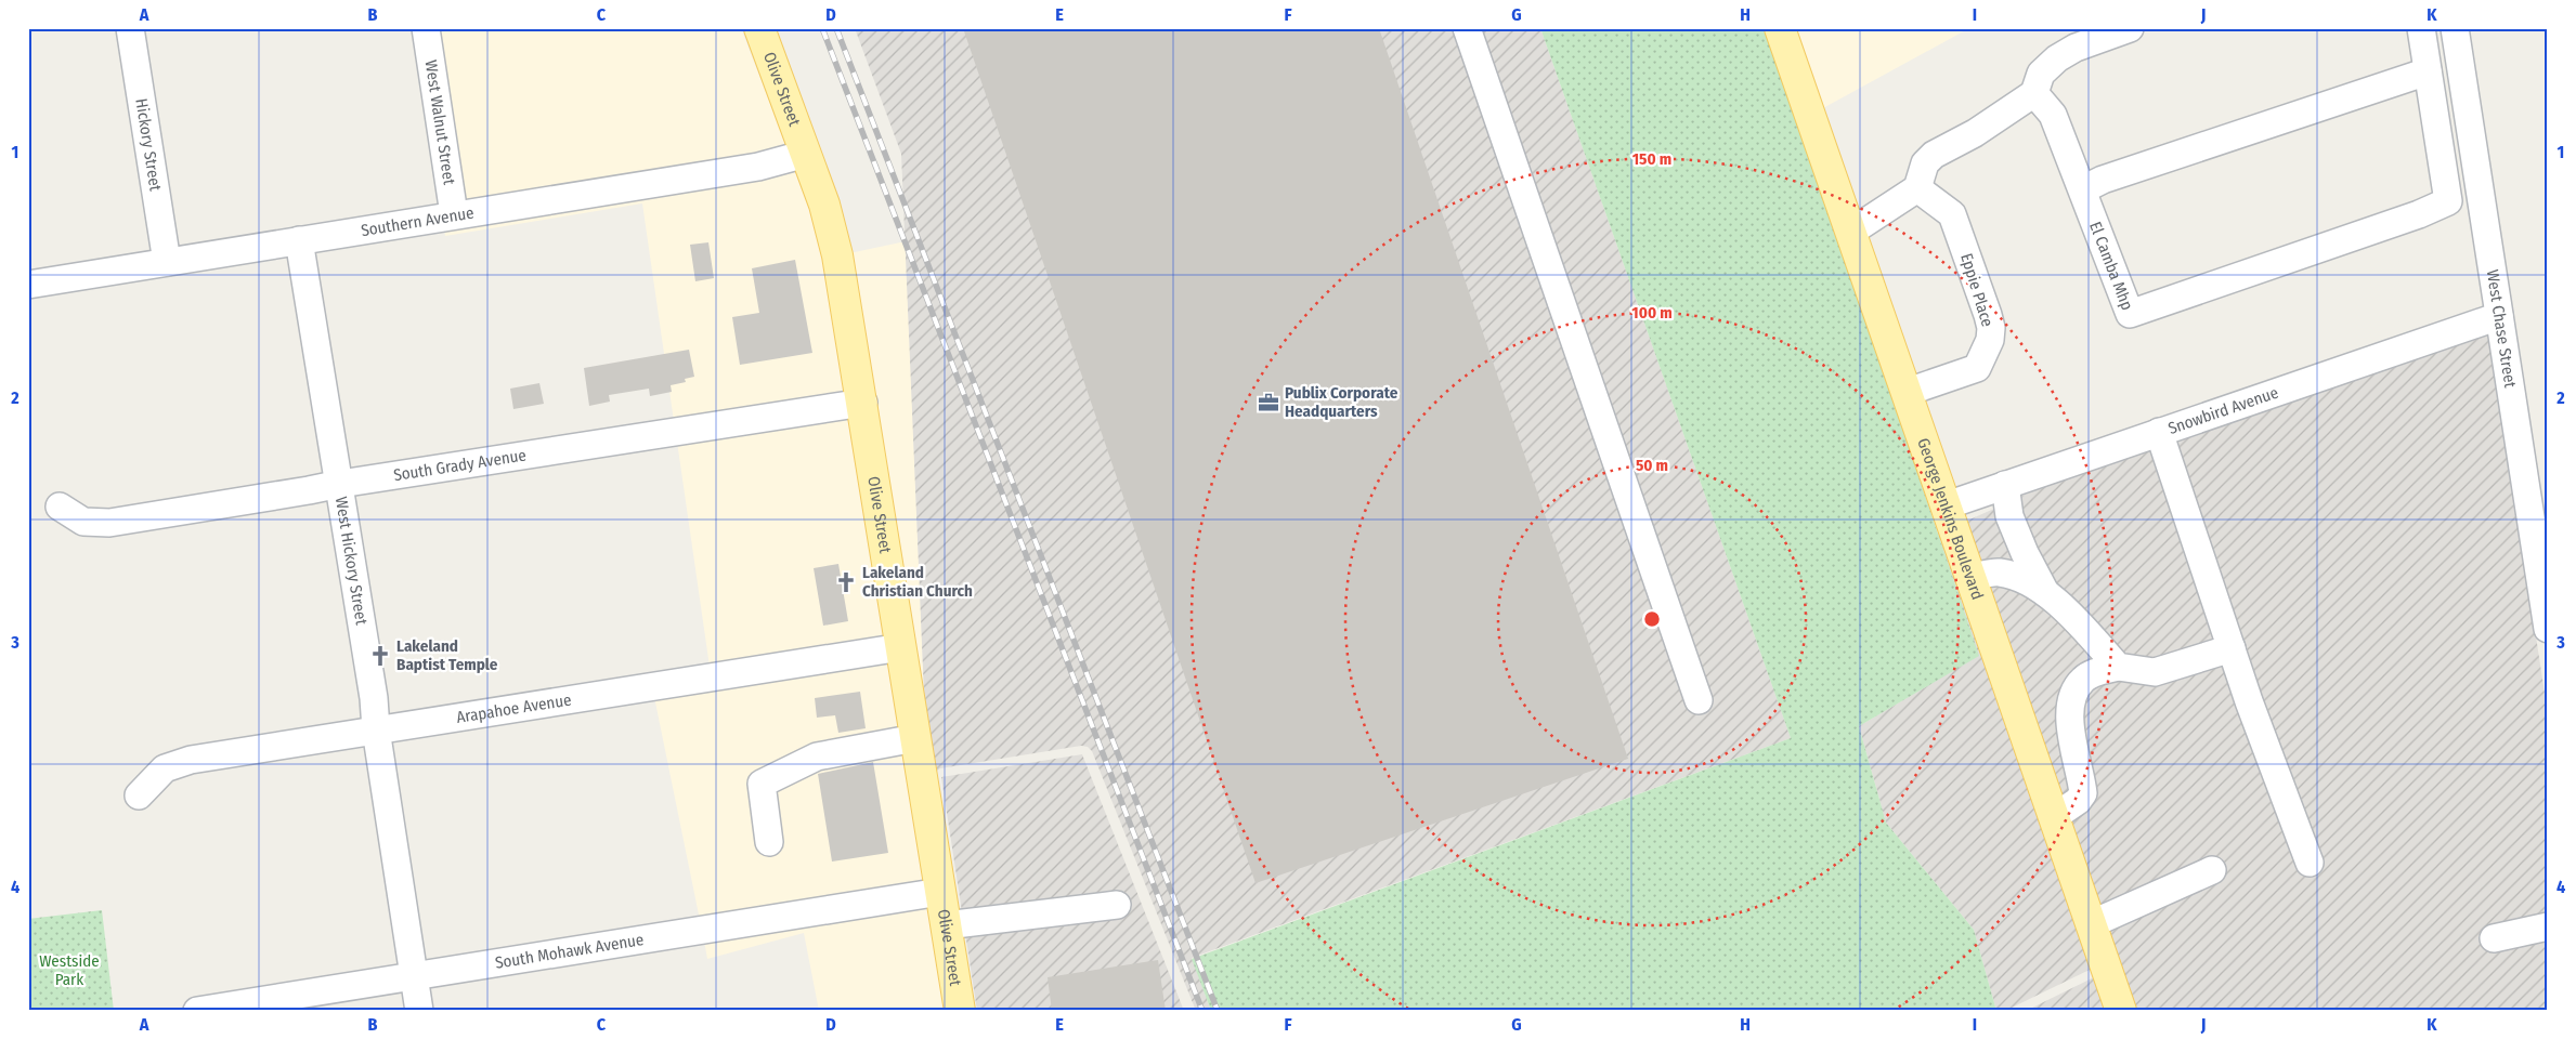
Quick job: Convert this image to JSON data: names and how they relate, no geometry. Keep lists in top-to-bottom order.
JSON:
{
  "streets": {
    "main road": ["Olive Street", "George Jenkins Boulevard"],
    "street": [
      "West Walnut Street",
      "Hickory Street",
      "Southern Avenue",
      "El Camba Mhp",
      "Eppie Place",
      "West Chase Street",
      "Snowbird Avenue",
      "South Grady Avenue",
      "West Hickory Street",
      "Arapahoe Avenue",
      "South Mohawk Avenue"
    ]
  },
  "crossings": [
    ["Olive Street", "Southern Avenue"],
    ["Olive Street", "South Grady Avenue"],
    ["Olive Street", "Arapahoe Avenue"],
    ["Olive Street", "South Mohawk Avenue"],
    ["West Walnut Street", "Southern Avenue"],
    ["Hickory Street", "Southern Avenue"],
    ["Southern Avenue", "West Hickory Street"],
    ["Eppie Place", "George Jenkins Boulevard"],
    ["West Chase Street", "Snowbird Avenue"],
    ["Snowbird Avenue", "George Jenkins Boulevard"],
    ["South Grady Avenue", "West Hickory Street"],
    ["West Hickory Street", "Arapahoe Avenue"],
    ["West Hickory Street", "South Mohawk Avenue"]
  ],
  "parks": ["Westside Park"],
  "places": {
    "office": ["Publix Corporate Headquarters"],
    "church": ["Lakeland Christian Church", "Lakeland Baptist Temple"]
  },
  "grid": {
    "columns": [
      "A",
      "B",
      "C",
      "D",
      "E",
      "F",
      "G",
      "H",
      "I",
      "J",
      "K"
    ],
    "rows": [
      "1",
      "2",
      "3",
      "4"
    ]
  },
  "rings": ["150 m", "100 m", "50 m"]
}
